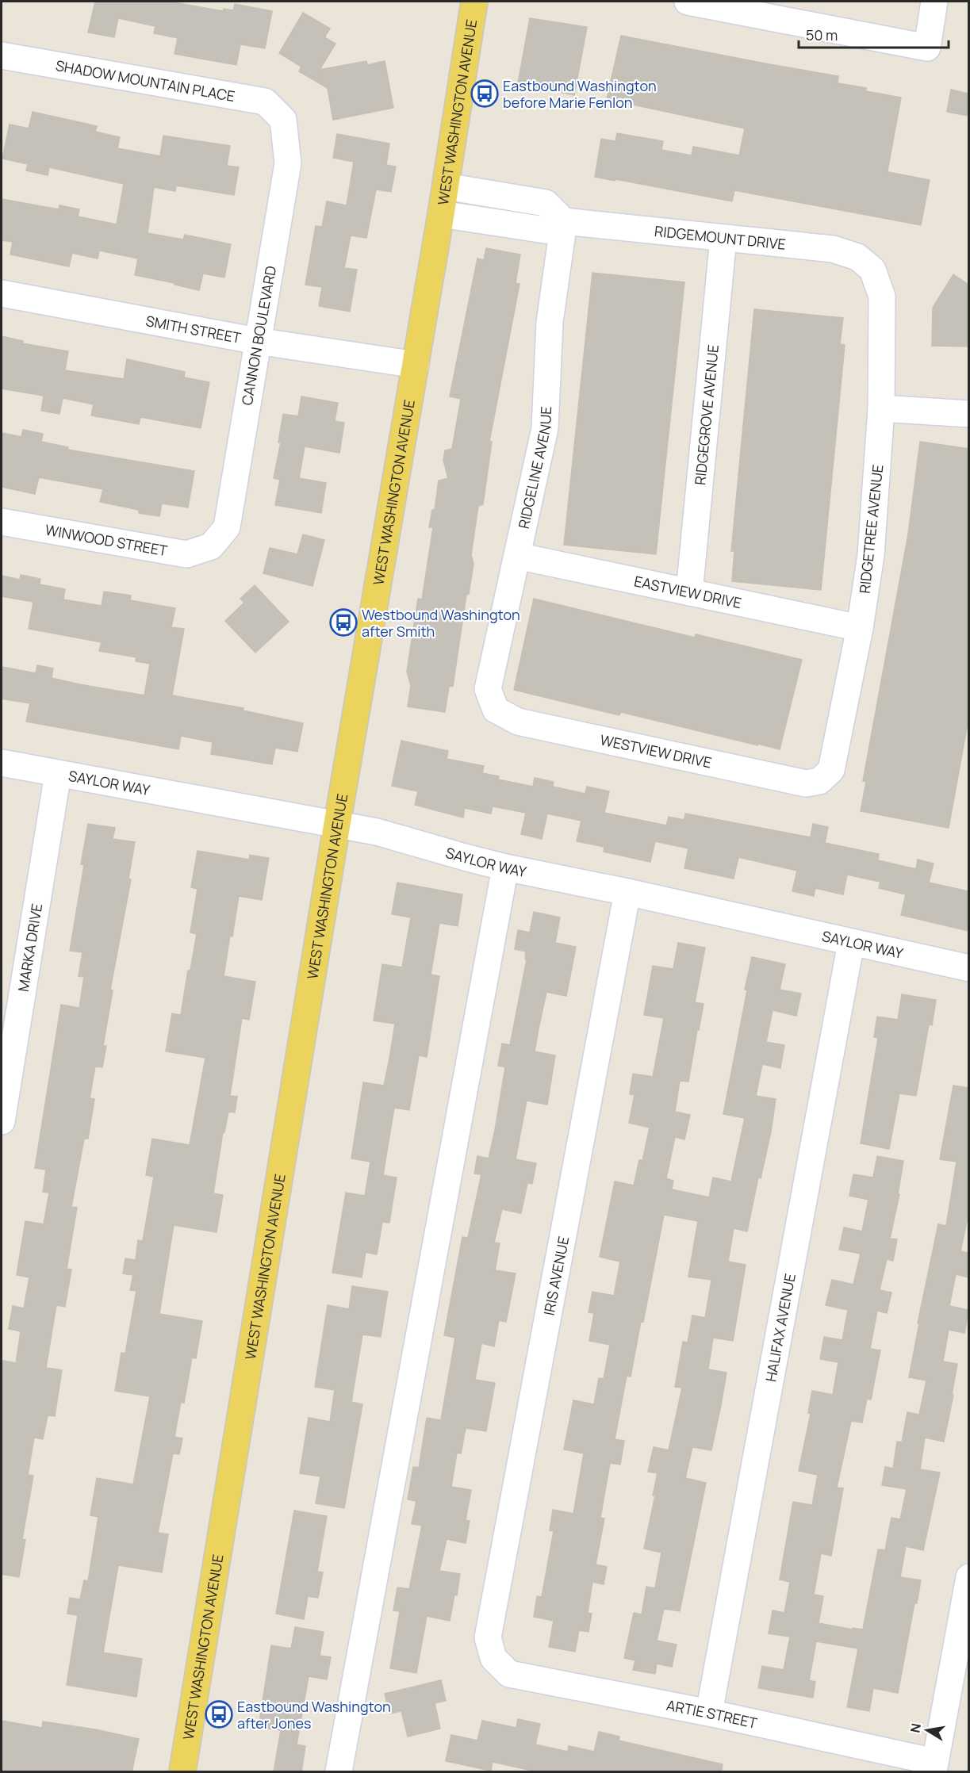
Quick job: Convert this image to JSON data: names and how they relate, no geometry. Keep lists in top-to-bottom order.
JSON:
{
  "streets": {
    "main road": ["WEST WASHINGTON AVENUE"],
    "street": [
      "SHADOW MOUNTAIN PLACE",
      "RIDGEMOUNT DRIVE",
      "SMITH STREET",
      "CANNON BOULEVARD",
      "RIDGEGROVE AVENUE",
      "RIDGELINE AVENUE",
      "RIDGETREE AVENUE",
      "WINWOOD STREET",
      "EASTVIEW DRIVE",
      "WESTVIEW DRIVE",
      "SAYLOR WAY",
      "MARKA DRIVE",
      "IRIS AVENUE",
      "HALIFAX AVENUE",
      "ARTIE STREET"
    ]
  },
  "crossings": [
    ["SHADOW MOUNTAIN PLACE", "CANNON BOULEVARD"],
    ["WEST WASHINGTON AVENUE", "RIDGEMOUNT DRIVE"],
    ["WEST WASHINGTON AVENUE", "SMITH STREET"],
    ["WEST WASHINGTON AVENUE", "SAYLOR WAY"],
    ["RIDGEMOUNT DRIVE", "RIDGEGROVE AVENUE"],
    ["RIDGEMOUNT DRIVE", "RIDGELINE AVENUE"],
    ["RIDGEMOUNT DRIVE", "RIDGETREE AVENUE"],
    ["SMITH STREET", "CANNON BOULEVARD"],
    ["CANNON BOULEVARD", "WINWOOD STREET"],
    ["RIDGEGROVE AVENUE", "EASTVIEW DRIVE"],
    ["RIDGELINE AVENUE", "EASTVIEW DRIVE"],
    ["RIDGELINE AVENUE", "WESTVIEW DRIVE"],
    ["RIDGETREE AVENUE", "EASTVIEW DRIVE"],
    ["RIDGETREE AVENUE", "WESTVIEW DRIVE"],
    ["SAYLOR WAY", "MARKA DRIVE"],
    ["SAYLOR WAY", "IRIS AVENUE"],
    ["SAYLOR WAY", "HALIFAX AVENUE"],
    ["IRIS AVENUE", "ARTIE STREET"],
    ["HALIFAX AVENUE", "ARTIE STREET"]
  ],
  "places": {
    "bus stop": ["Eastbound Washington before Marie Fenlon", "Westbound Washington after Smith", "Eastbound Washington after Jones"]
  },
  "scale_bar": "50 m",
  "north": "left"
}
